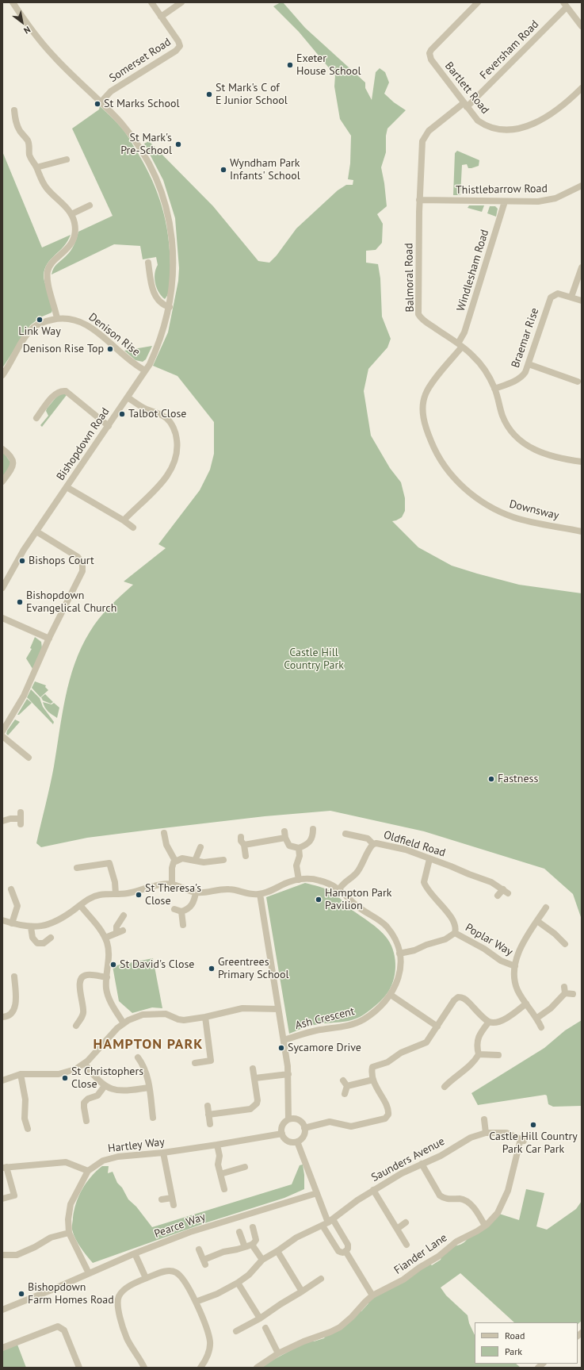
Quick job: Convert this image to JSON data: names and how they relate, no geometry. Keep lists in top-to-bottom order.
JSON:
{
  "streets": {
    "street": [
      "Feversham Road",
      "Somerset Road",
      "Bartlett Road",
      "Thistlebarrow Road",
      "Windlesham Road",
      "Balmoral Road",
      "Denison Rise",
      "Braemar Rise",
      "Bishopdown Road",
      "Downsway",
      "Oldfield Road",
      "Poplar Way",
      "Ash Crescent",
      "Hartley Way",
      "Saunders Avenue",
      "Pearce Way",
      "Fiander Lane"
    ]
  },
  "crossings": [
    ["Feversham Road", "Bartlett Road"],
    ["Feversham Road", "Balmoral Road"],
    ["Somerset Road", "Bishopdown Road"],
    ["Bartlett Road", "Balmoral Road"],
    ["Thistlebarrow Road", "Windlesham Road"],
    ["Thistlebarrow Road", "Balmoral Road"],
    ["Windlesham Road", "Balmoral Road"],
    ["Windlesham Road", "Downsway"],
    ["Balmoral Road", "Braemar Rise"],
    ["Balmoral Road", "Downsway"],
    ["Denison Rise", "Bishopdown Road"],
    ["Oldfield Road", "Ash Crescent"],
    ["Poplar Way", "Ash Crescent"],
    ["Hartley Way", "Pearce Way"],
    ["Saunders Avenue", "Fiander Lane"]
  ],
  "districts": ["HAMPTON PARK"],
  "parks": ["Castle Hill Country Park"],
  "places": [
    "Exeter House School",
    "St Mark's C of E Junior School",
    "St Marks School",
    "St Mark's Pre-School",
    "Wyndham Park Infants' School",
    "Link Way",
    "Denison Rise Top",
    "Talbot Close",
    "Bishops Court",
    "Bishopdown Evangelical Church",
    "Fastness",
    "St Theresa's Close",
    "Hampton Park Pavilion",
    "St David's Close",
    "Greentrees Primary School",
    "Sycamore Drive",
    "St Christophers Close",
    "Castle Hill Country Park Car Park",
    "Bishopdown Farm Homes Road"
  ],
  "legend": ["Road", "Park"],
  "north": "bottom right"
}
